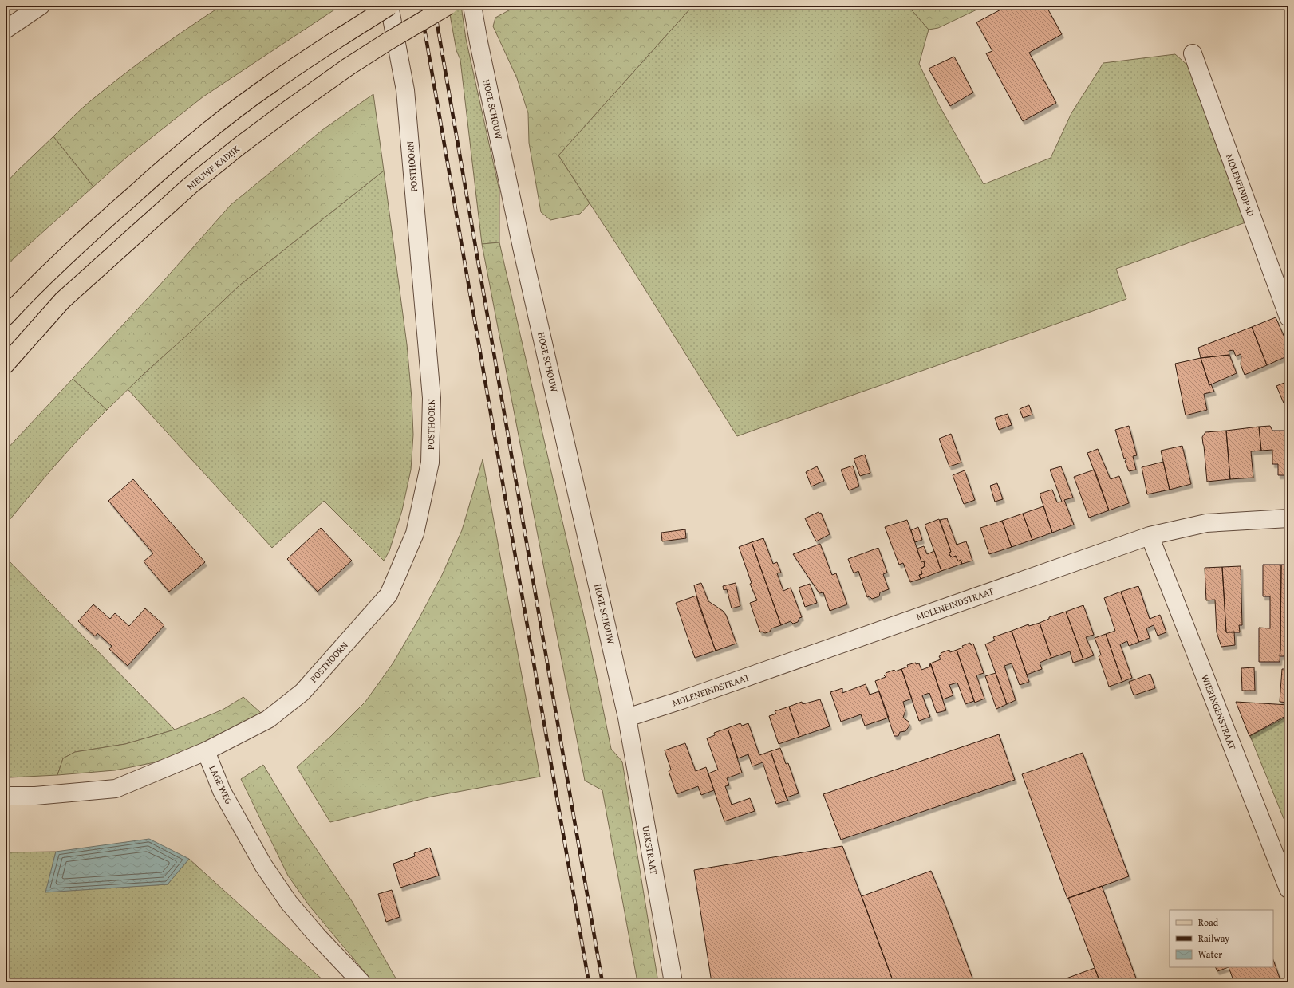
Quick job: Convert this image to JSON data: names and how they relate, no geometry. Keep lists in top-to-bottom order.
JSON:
{
  "streets": {
    "main road": ["NIEUWE KADIJK"],
    "street": [
      "HOGE SCHOUW",
      "POSTHOORN",
      "MOLENEINDPAD",
      "MOLENEINDSTRAAT",
      "WIERINGENSTRAAT",
      "LAGE WEG",
      "URKSTRAAT"
    ]
  },
  "crossings": [
    ["HOGE SCHOUW", "MOLENEINDSTRAAT"],
    ["HOGE SCHOUW", "URKSTRAAT"],
    ["POSTHOORN", "LAGE WEG"],
    ["MOLENEINDSTRAAT", "WIERINGENSTRAAT"],
    ["MOLENEINDSTRAAT", "URKSTRAAT"]
  ],
  "legend": ["Road", "Railway", "Water"]
}
